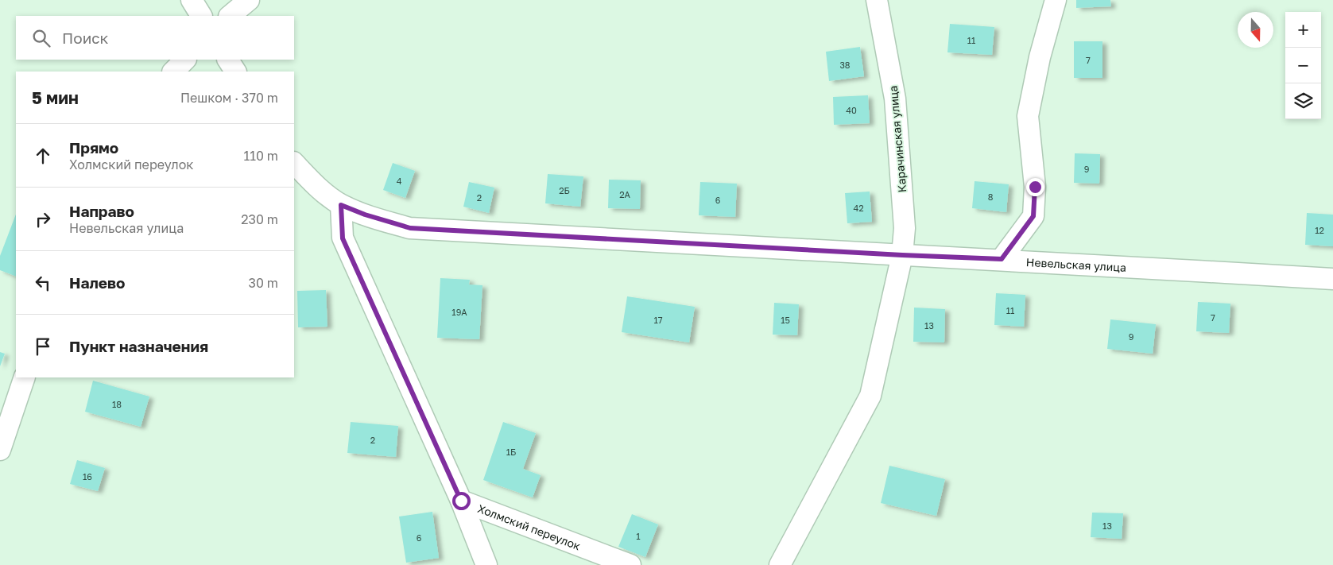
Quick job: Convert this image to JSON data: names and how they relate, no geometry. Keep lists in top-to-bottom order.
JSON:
{
  "streets": {
    "street": ["Карачинская улица", "Невельская улица", "Холмский переулок"]
  },
  "crossings": [
    ["Карачинская улица", "Невельская улица"]
  ],
  "house_numbers": [
    "11",
    "7",
    "38",
    "40",
    "9",
    "4",
    "2Б",
    "2А",
    "8",
    "2",
    "6",
    "42",
    "12",
    "11",
    "19А",
    "7",
    "17",
    "15",
    "13",
    "9",
    "18",
    "2",
    "1Б",
    "16",
    "13",
    "1",
    "6"
  ],
  "north": "bottom",
  "page": {
    "map_buttons": ["+", "−"],
    "search": "Поиск",
    "heading": ["5 мин", "Пешком · 370 m"],
    "list": [
      ["Прямо", "Холмский переулок", "110 m"],
      ["Направо", "Невельская улица", "230 m"],
      ["Налево", "30 m"],
      "Пункт назначения"
    ]
  }
}
